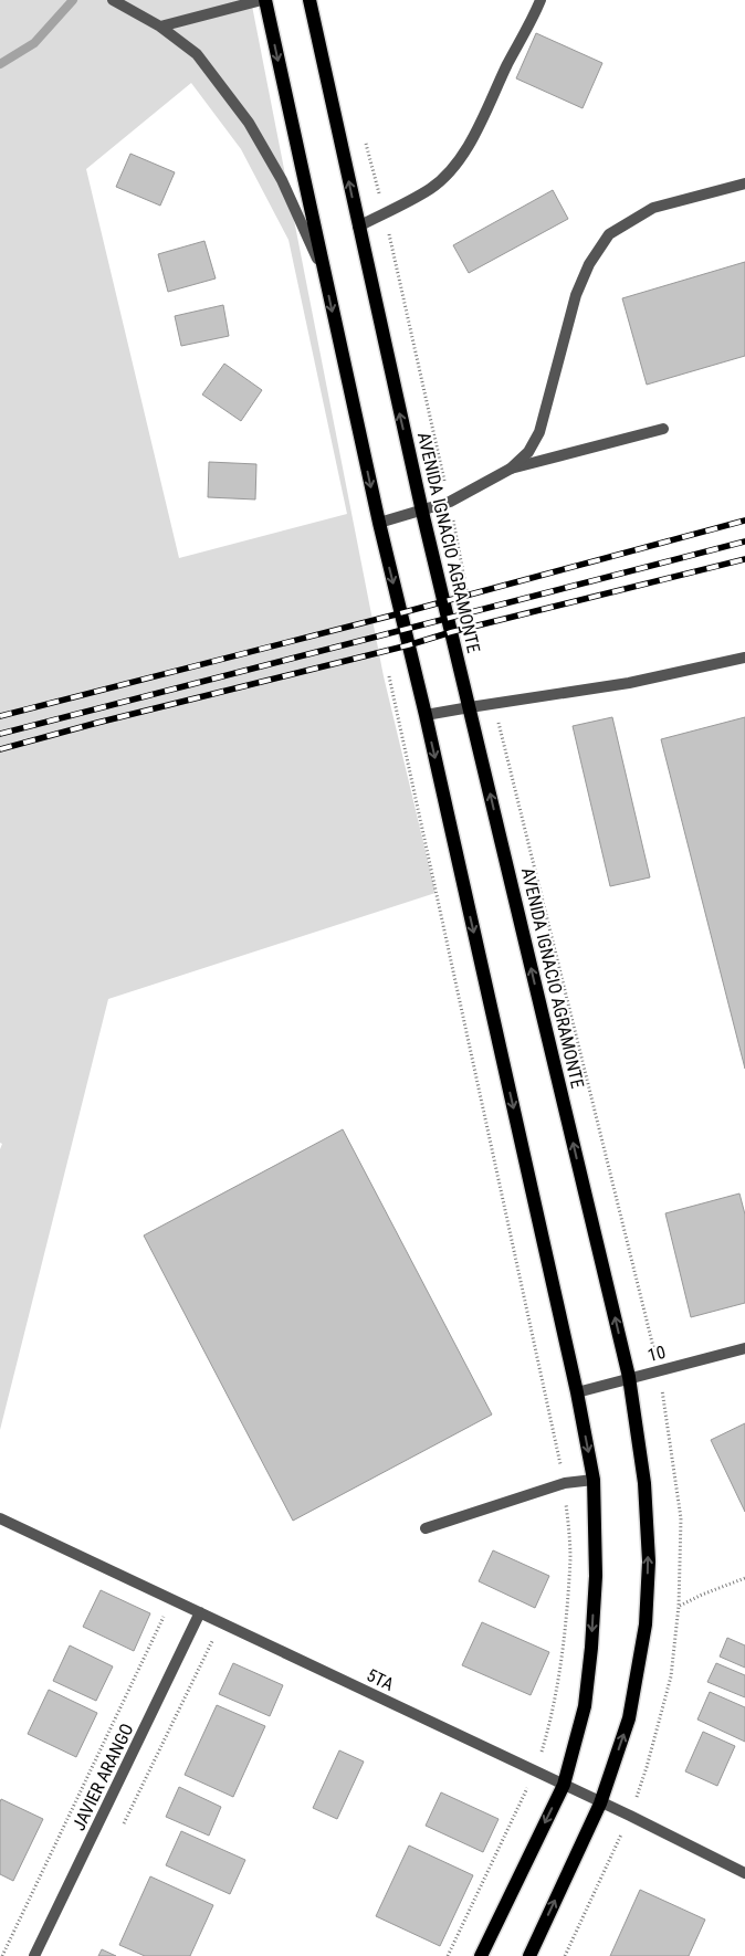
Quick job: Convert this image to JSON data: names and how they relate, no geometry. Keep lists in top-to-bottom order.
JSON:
{
  "streets": {
    "main road": ["AVENIDA IGNACIO AGRAMONTE"],
    "street": ["10", "5TA", "JAVIER ARANGO"]
  },
  "crossings": [
    ["AVENIDA IGNACIO AGRAMONTE", "10"],
    ["AVENIDA IGNACIO AGRAMONTE", "5TA"],
    ["5TA", "JAVIER ARANGO"]
  ]
}
